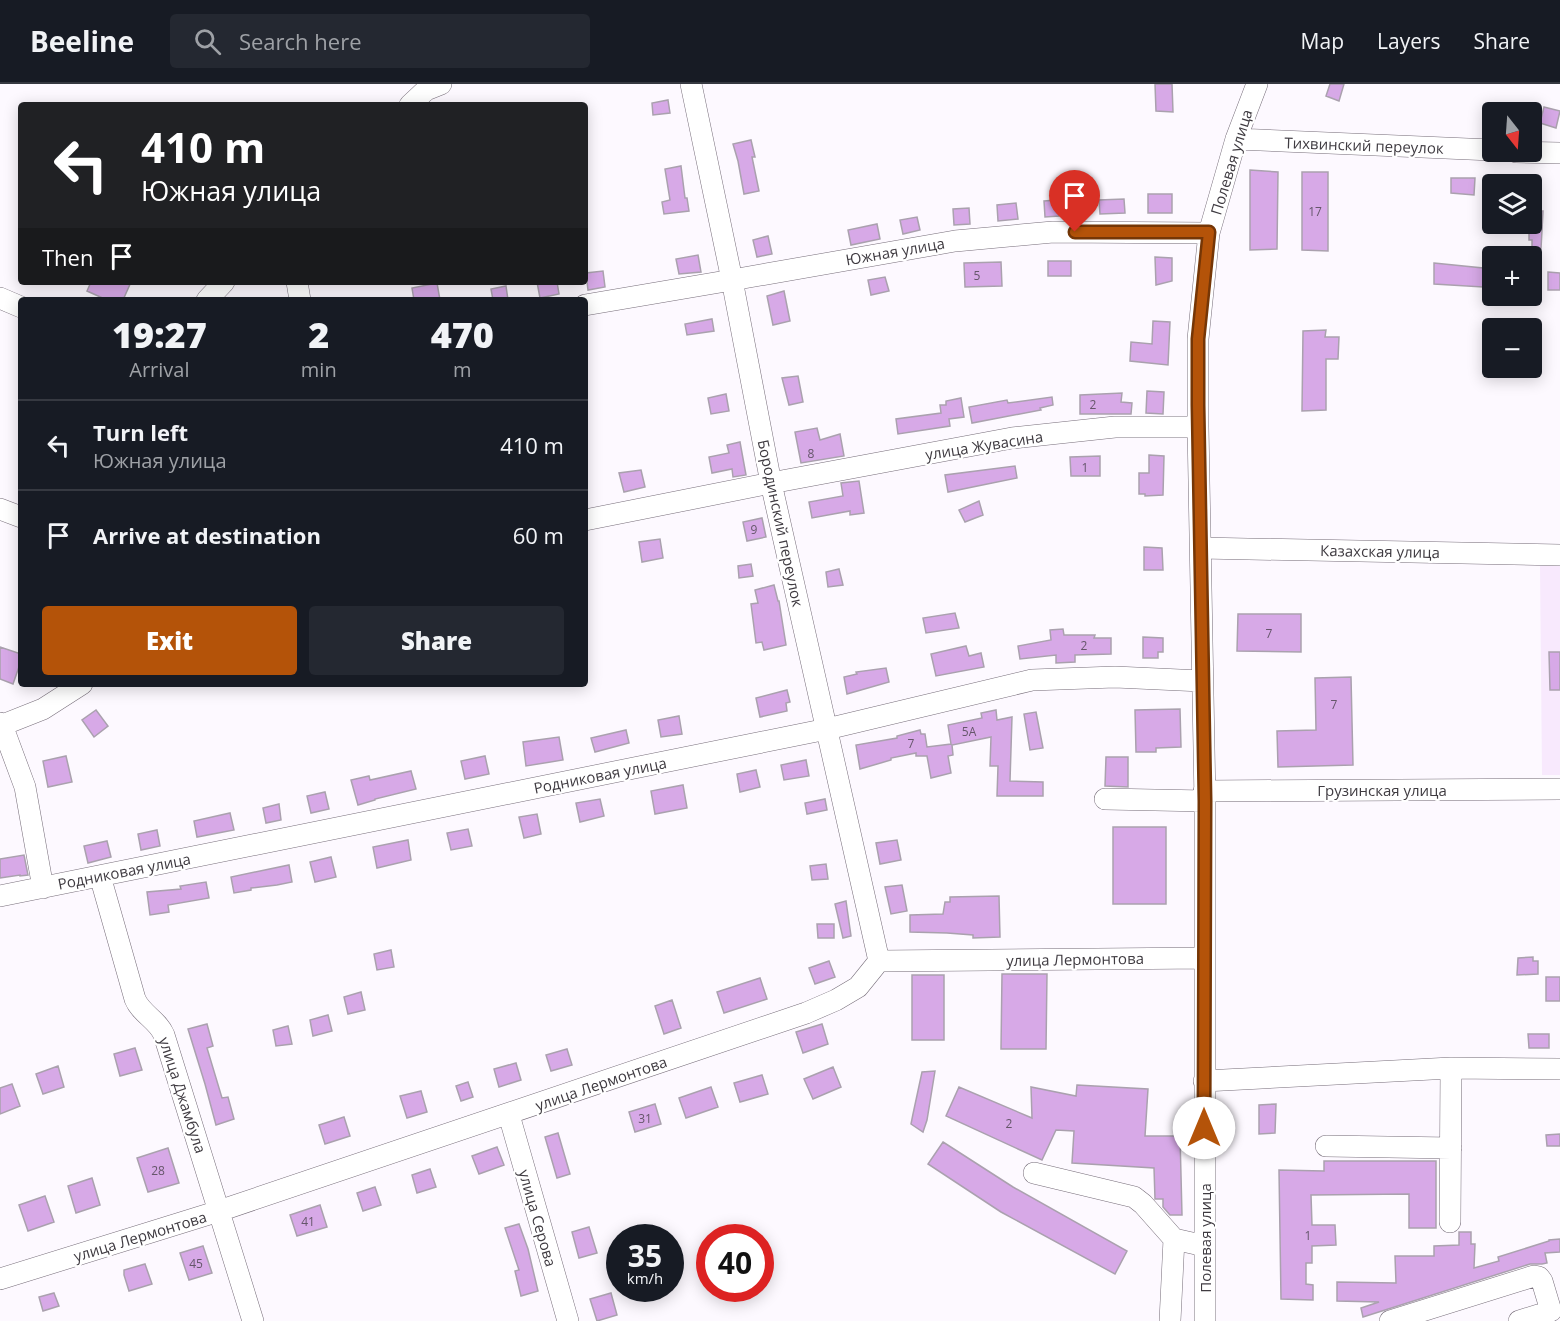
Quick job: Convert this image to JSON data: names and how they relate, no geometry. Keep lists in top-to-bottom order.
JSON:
{
  "streets": {
    "street": [
      "Тихвинский переулок",
      "Полевая улица",
      "Южная улица",
      "улица Жувасина",
      "Бородинский переулок",
      "Казахская улица",
      "Родниковая улица",
      "Грузинская улица",
      "улица Лермонтова",
      "улица Джамбула",
      "улица Серова"
    ]
  },
  "crossings": [
    ["Тихвинский переулок", "Полевая улица"],
    ["Полевая улица", "Южная улица"],
    ["Полевая улица", "улица Жувасина"],
    ["Полевая улица", "Казахская улица"],
    ["Полевая улица", "Родниковая улица"],
    ["Полевая улица", "Грузинская улица"],
    ["Полевая улица", "улица Лермонтова"],
    ["Южная улица", "Бородинский переулок"],
    ["улица Жувасина", "Бородинский переулок"],
    ["Бородинский переулок", "Родниковая улица"],
    ["Бородинский переулок", "улица Лермонтова"],
    ["Родниковая улица", "улица Джамбула"],
    ["улица Лермонтова", "улица Джамбула"],
    ["улица Лермонтова", "улица Серова"]
  ],
  "house_numbers": [
    "17",
    "5",
    "2",
    "8",
    "1",
    "9",
    "7",
    "2",
    "7",
    "5А",
    "7",
    "31",
    "2",
    "28",
    "41",
    "1",
    "45"
  ],
  "north": "bottom",
  "page": {
    "header": "Beeline",
    "search": "Search here",
    "nav": ["Map", "Layers", "Share"],
    "map_buttons": ["+", "−"],
    "turn": ["410 m", "Южная улица"],
    "then": "Then",
    "eta": [
      "19:27",
      "Arrival",
      "2",
      "min",
      "470",
      "m"
    ],
    "list": [
      {
        "name": "Turn left",
        "note": "Южная улица",
        "value": "410 m"
      },
      {
        "name": "Arrive at destination",
        "value": "60 m"
      }
    ],
    "buttons": ["Exit", "Share"],
    "speed": "35 km/h",
    "limit": "40"
  }
}
